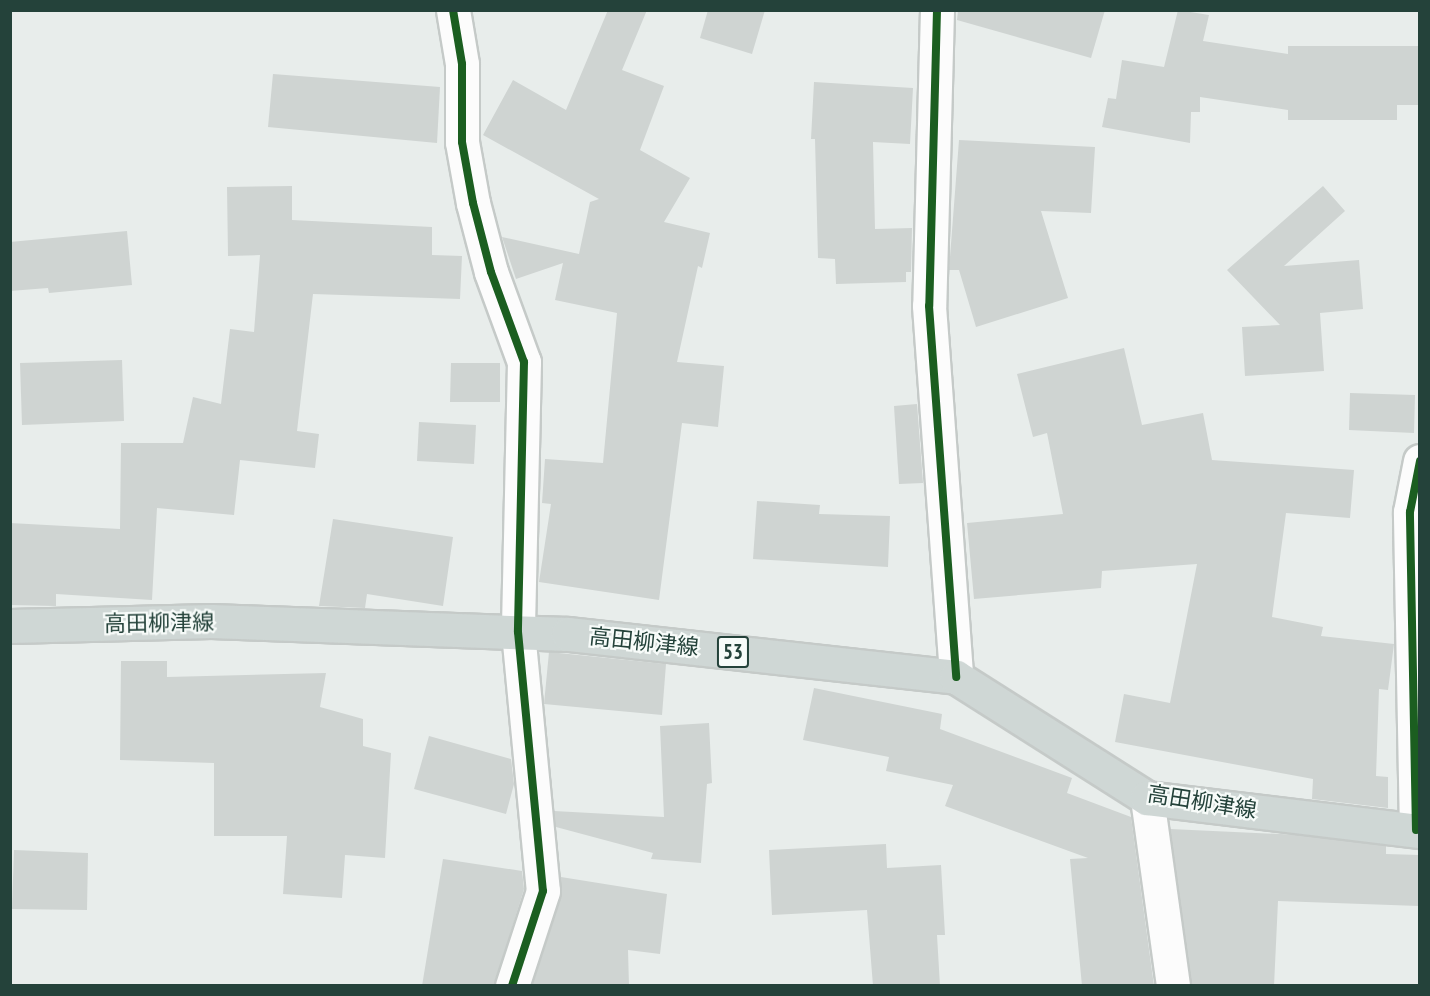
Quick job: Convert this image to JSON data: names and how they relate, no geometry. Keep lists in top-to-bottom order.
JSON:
{
  "streets": {
    "main road": ["高田柳津線", "53"]
  }
}
